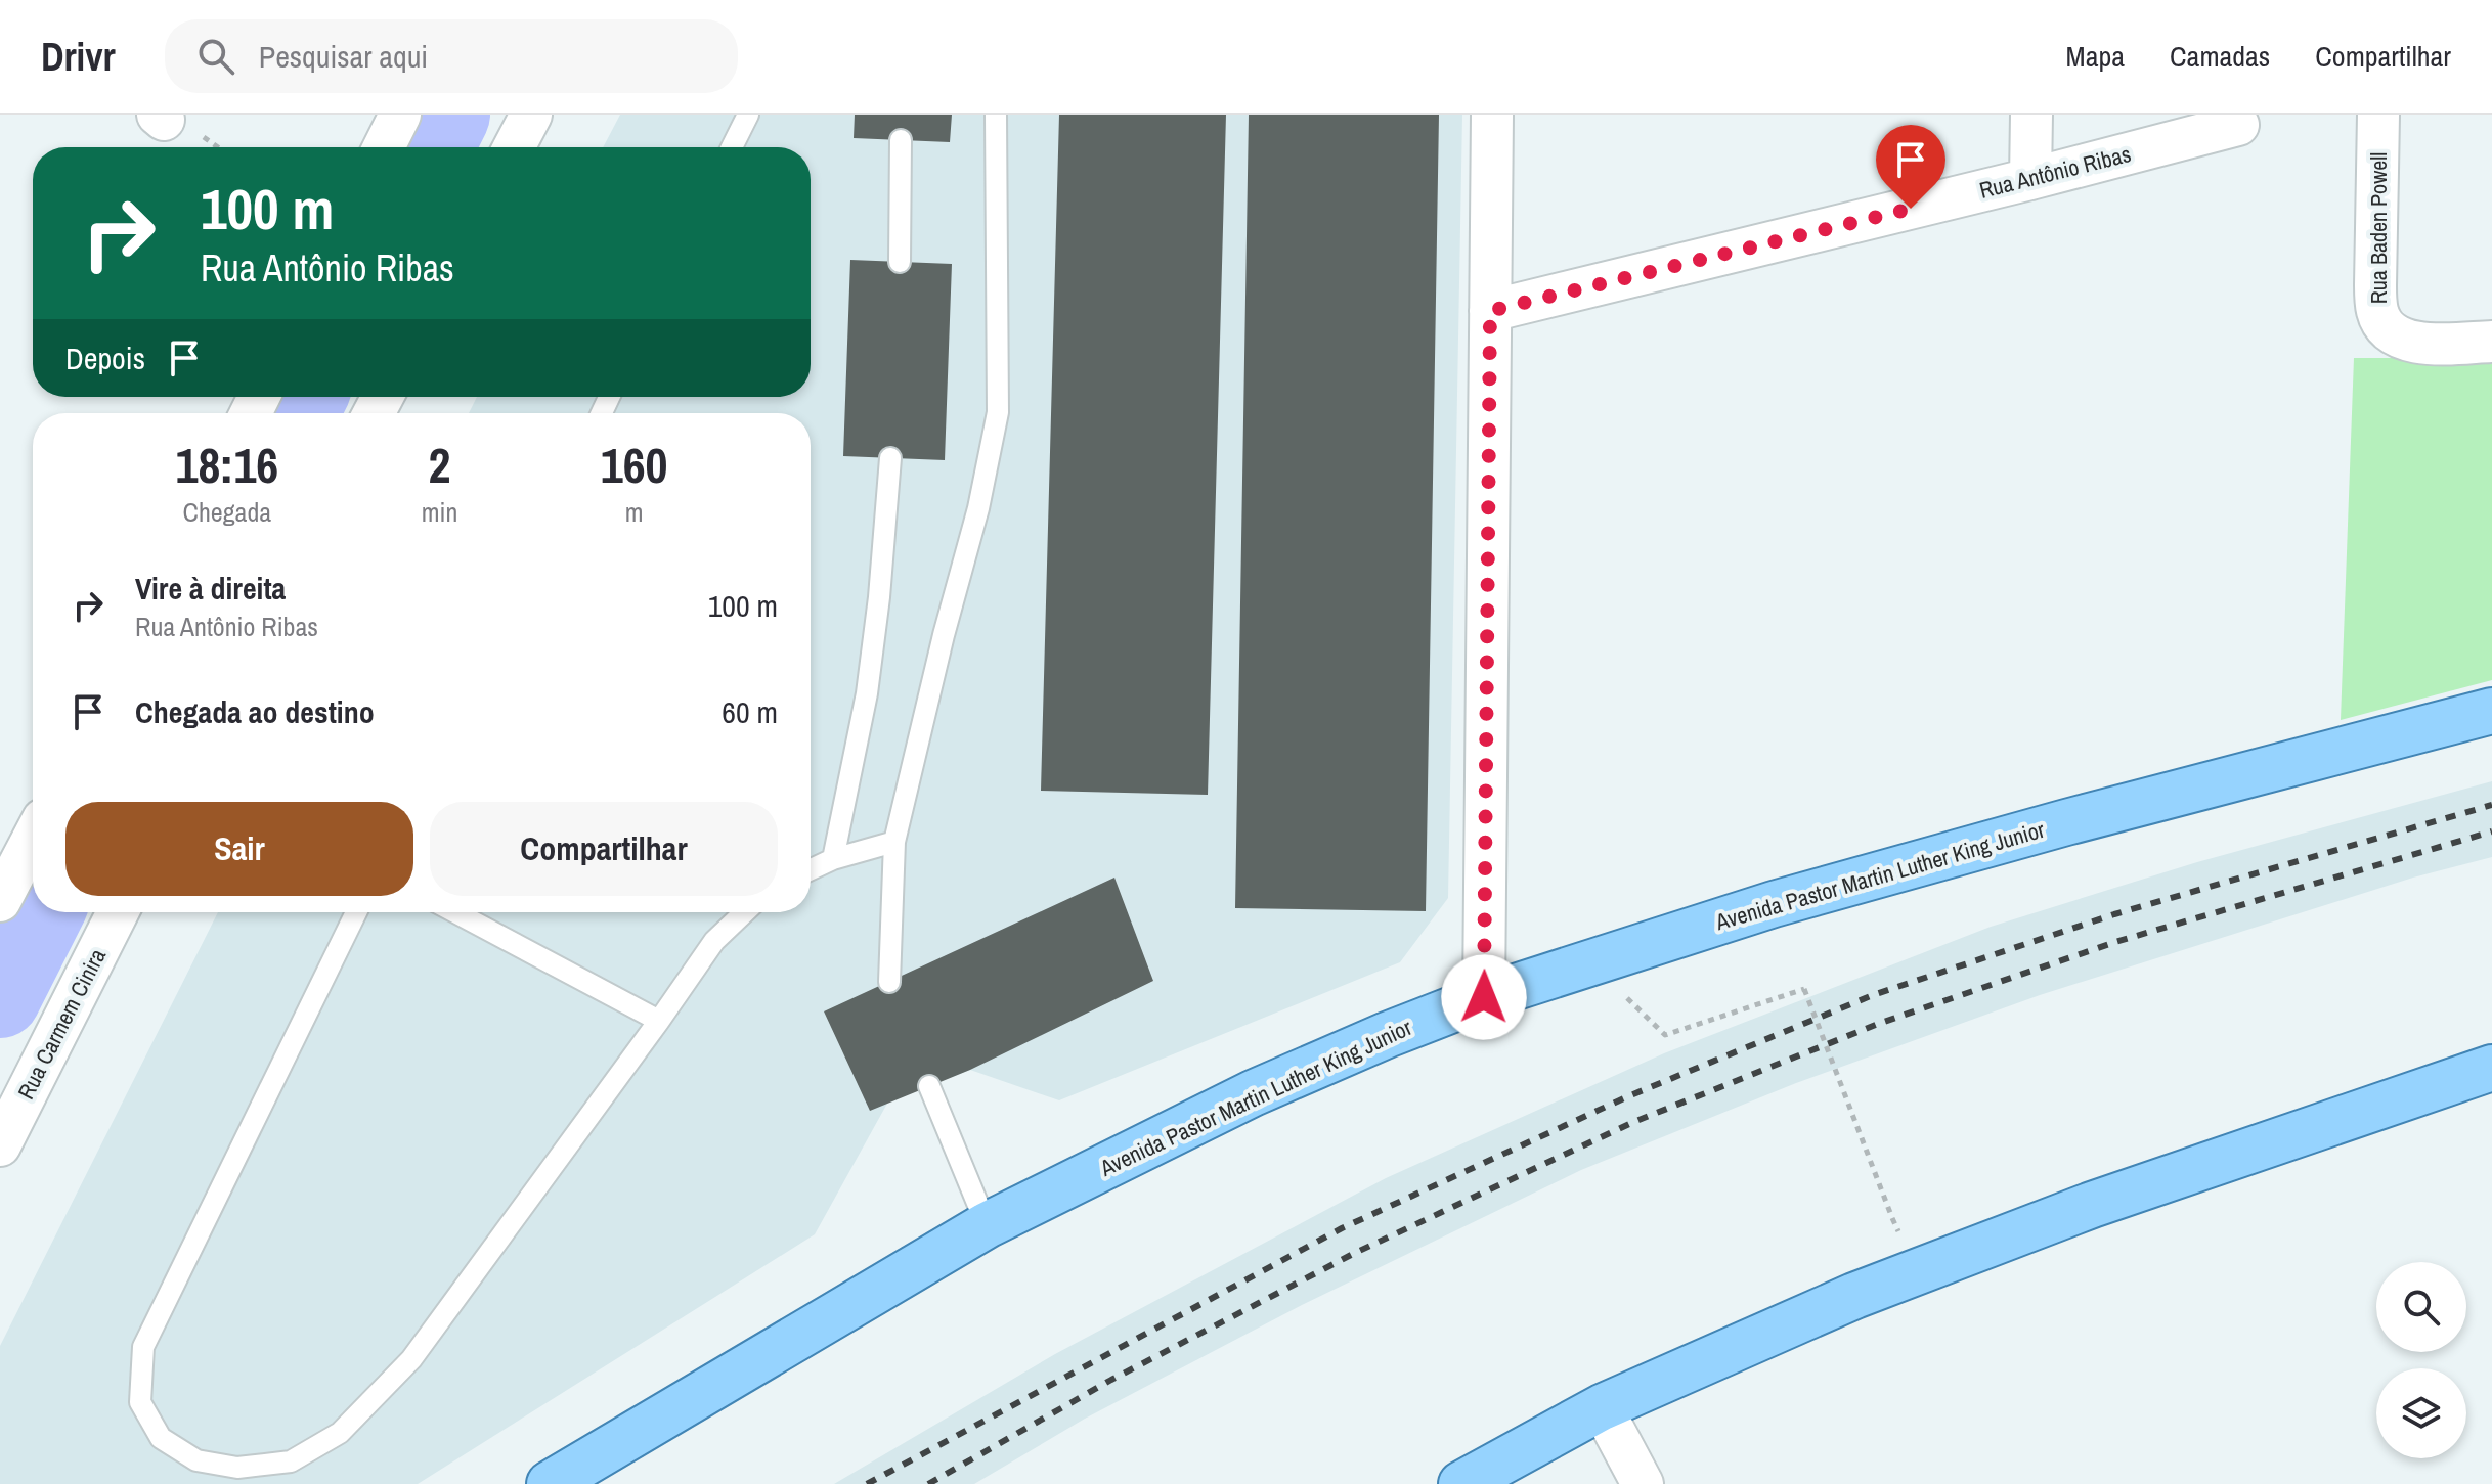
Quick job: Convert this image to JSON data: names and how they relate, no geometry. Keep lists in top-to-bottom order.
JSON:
{
  "streets": {
    "main road": ["Avenida Pastor Martin Luther King Junior"],
    "street": ["Rua Antônio Ribas", "Rua Baden Powell", "Rua Carmem Cinira"]
  },
  "page": {
    "header": "Drivr",
    "search": "Pesquisar aqui",
    "nav": ["Mapa", "Camadas", "Compartilhar"],
    "turn": ["100 m", "Rua Antônio Ribas"],
    "then": "Depois",
    "eta": [
      "18:16",
      "Chegada",
      "2",
      "min",
      "160",
      "m"
    ],
    "list": [
      {
        "name": "Vire à direita",
        "note": "Rua Antônio Ribas",
        "value": "100 m"
      },
      {
        "name": "Chegada ao destino",
        "value": "60 m"
      }
    ],
    "buttons": ["Sair", "Compartilhar"]
  }
}
